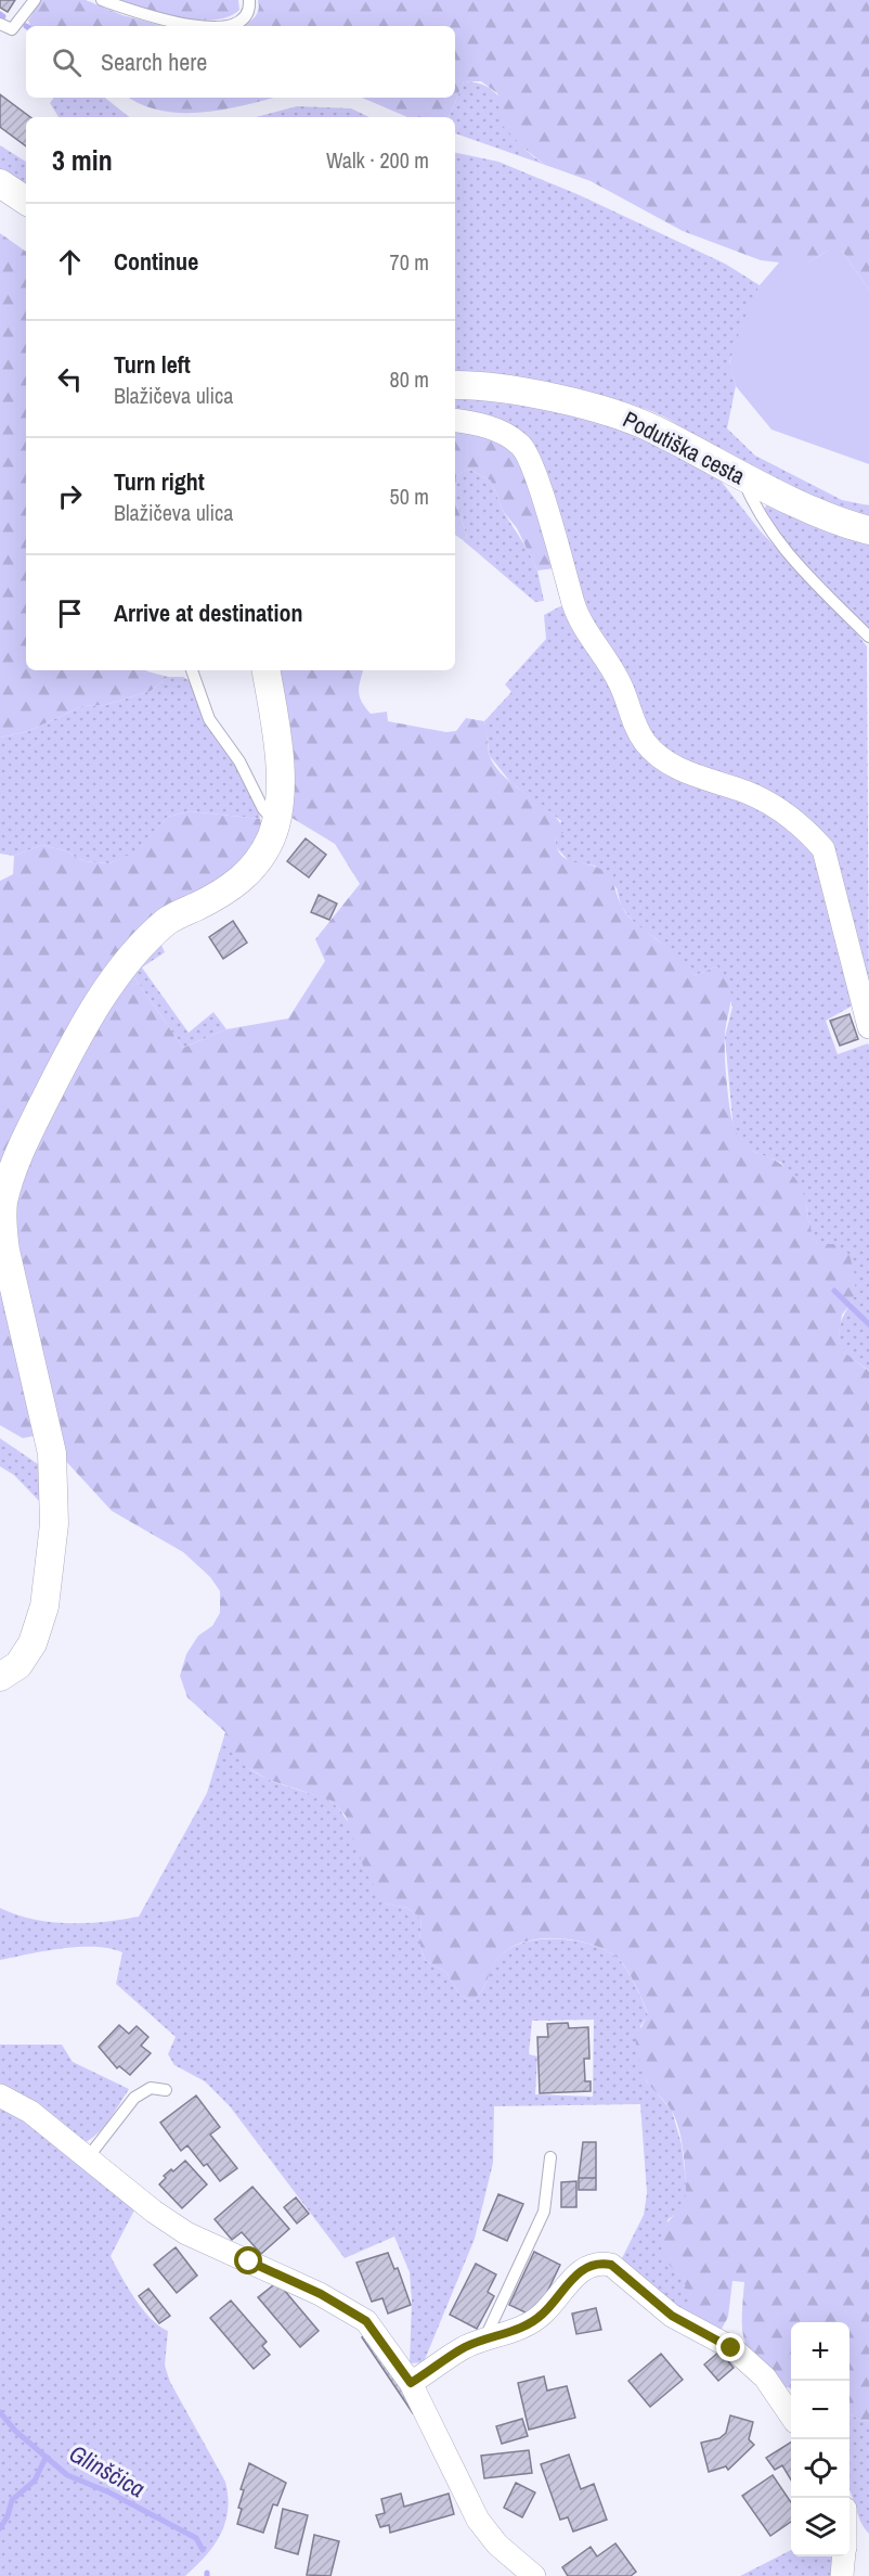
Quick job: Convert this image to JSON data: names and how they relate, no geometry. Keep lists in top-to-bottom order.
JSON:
{
  "streets": {
    "street": ["Podutiška cesta"]
  },
  "water": ["Glinščica"],
  "page": {
    "search": "Search here",
    "heading": ["3 min", "Walk · 200 m"],
    "list": [
      ["Continue", "70 m"],
      ["Turn left", "Blažičeva ulica", "80 m"],
      ["Turn right", "Blažičeva ulica", "50 m"],
      "Arrive at destination"
    ],
    "map_buttons": ["+", "−"]
  }
}
